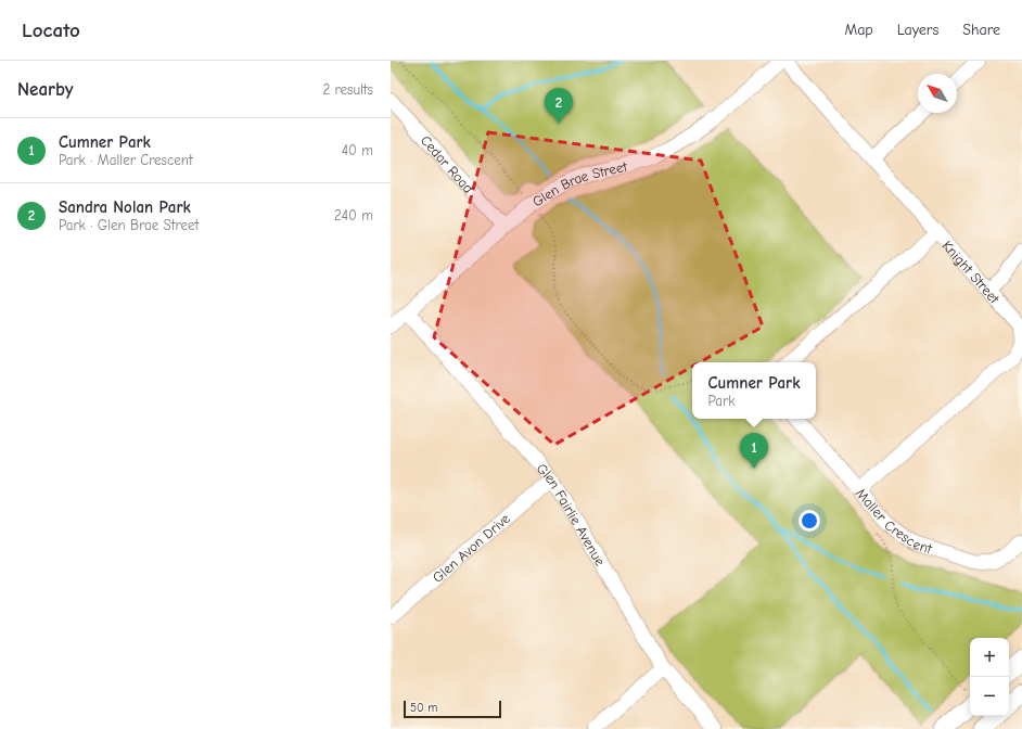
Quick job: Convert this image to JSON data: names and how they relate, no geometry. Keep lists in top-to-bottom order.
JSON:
{
  "streets": {
    "street": [
      "Cedar Road",
      "Glen Brae Street",
      "Knight Street",
      "Glen Fairlie Avenue",
      "Maller Crescent",
      "Glen Avon Drive"
    ]
  },
  "crossings": [
    ["Cedar Road", "Glen Brae Street"],
    ["Glen Brae Street", "Glen Fairlie Avenue"],
    ["Knight Street", "Maller Crescent"],
    ["Glen Fairlie Avenue", "Glen Avon Drive"]
  ],
  "scale_bar": "50 m",
  "north": "top left",
  "page": {
    "header": "Locato",
    "nav": ["Map", "Layers", "Share"],
    "heading": ["Nearby", "2 results"],
    "pins": ["2", "1"],
    "list": [
      {
        "mark": "1",
        "name": "Cumner Park",
        "note": "Park · Maller Crescent",
        "value": "40 m"
      },
      {
        "mark": "2",
        "name": "Sandra Nolan Park",
        "note": "Park · Glen Brae Street",
        "value": "240 m"
      }
    ],
    "popup": ["Cumner Park", "Park"],
    "map_buttons": ["+", "−"],
    "scale": "50 m"
  }
}
